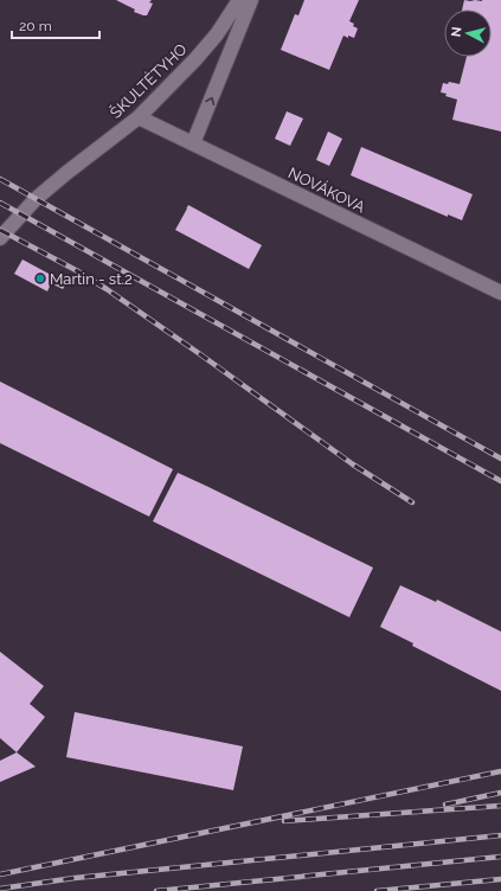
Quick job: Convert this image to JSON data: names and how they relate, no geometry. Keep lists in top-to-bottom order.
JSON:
{
  "streets": {
    "street": ["ŠKULTÉTYHO", "NOVÁKOVA"]
  },
  "crossings": [
    ["ŠKULTÉTYHO", "NOVÁKOVA"]
  ],
  "places": ["Martin - st.2"],
  "scale_bar": "20 m",
  "north": "left"
}
